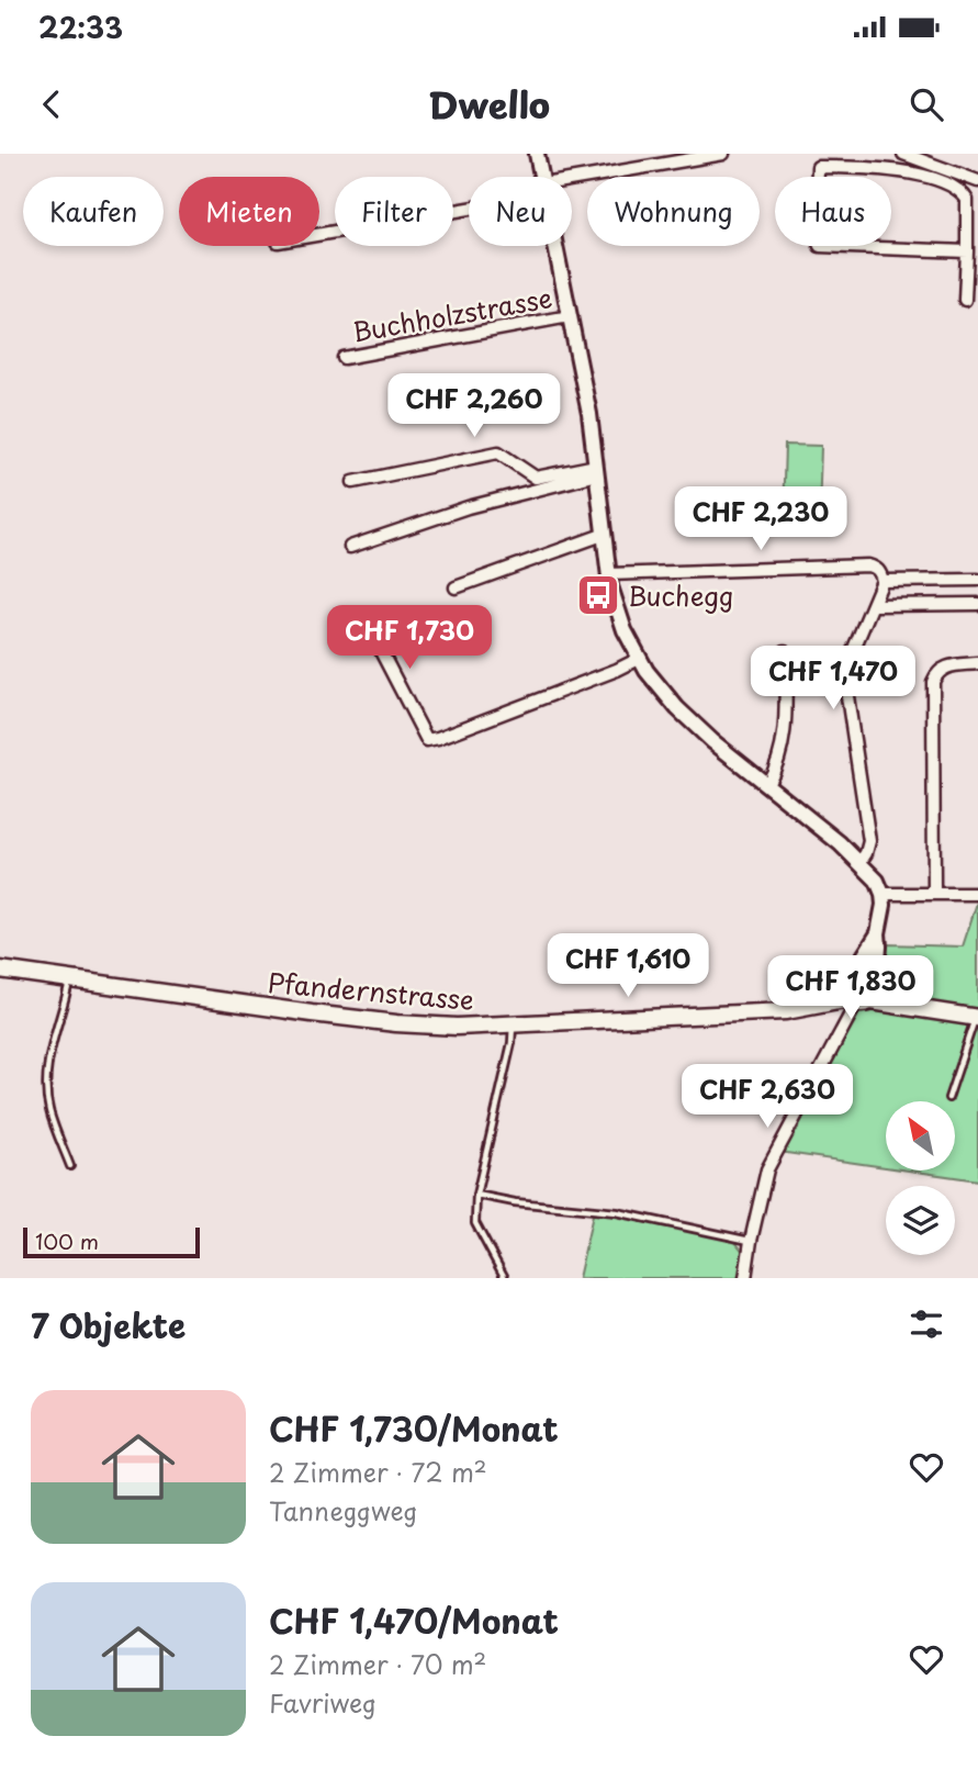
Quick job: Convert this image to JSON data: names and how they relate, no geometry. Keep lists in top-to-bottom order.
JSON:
{
  "streets": {
    "main road": ["Pfandernstrasse"],
    "street": ["Buchholzstrasse"]
  },
  "places": {
    "bus stop": ["Buchegg"]
  },
  "scale_bar": "100 m",
  "north": "top left",
  "page": {
    "status": "22:33",
    "header": "Dwello",
    "chip": [
      "Kaufen",
      "Mieten",
      "Filter",
      "Neu",
      "Wohnung",
      "Haus"
    ],
    "price": [
      "CHF 2,260",
      "CHF 2,230",
      "CHF 1,730",
      "CHF 1,470",
      "CHF 1,610",
      "CHF 1,830",
      "CHF 2,630"
    ],
    "scale": "100 m",
    "heading": "7 Objekte",
    "list": [
      {
        "name": "CHF 1,730/Monat",
        "note": "2 Zimmer · 72 m² · Tanneggweg"
      },
      {
        "name": "CHF 1,470/Monat",
        "note": "2 Zimmer · 70 m² · Favriweg"
      }
    ]
  }
}
